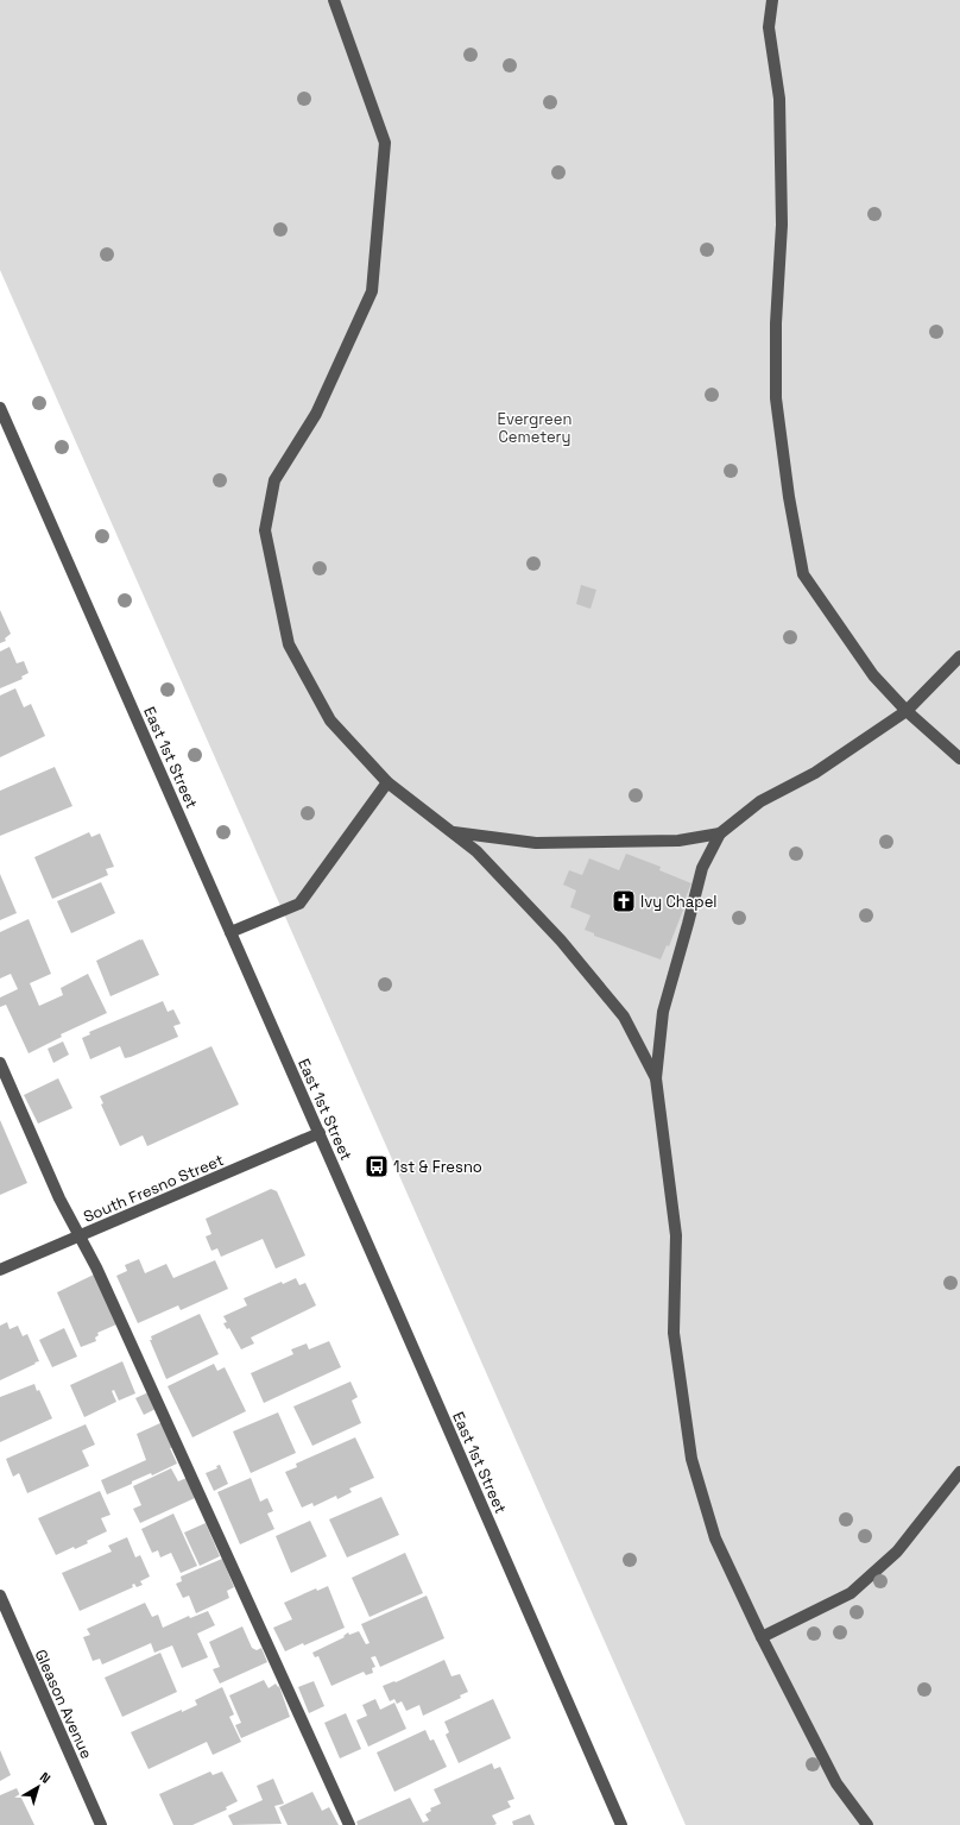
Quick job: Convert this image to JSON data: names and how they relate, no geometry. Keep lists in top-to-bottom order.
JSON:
{
  "streets": {
    "street": ["East 1st Street", "South Fresno Street", "Gleason Avenue"]
  },
  "crossings": [
    ["East 1st Street", "South Fresno Street"]
  ],
  "parks": ["Evergreen Cemetery"],
  "places": {
    "church": ["Ivy Chapel"],
    "bus stop": ["1st & Fresno"]
  },
  "north": "top right"
}
